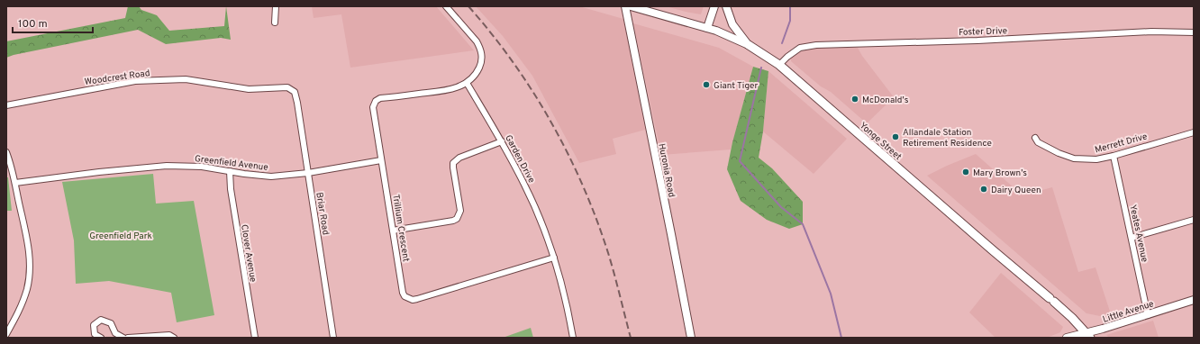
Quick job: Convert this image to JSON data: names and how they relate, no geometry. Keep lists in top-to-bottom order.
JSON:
{
  "streets": {
    "main road": ["Yonge Street", "Huronia Road", "Little Avenue"],
    "street": [
      "Foster Drive",
      "Woodcrest Road",
      "Merrett Drive",
      "Garden Drive",
      "Greenfield Avenue",
      "Briar Road",
      "Trillium Crescent",
      "Yeates Avenue",
      "Clover Avenue"
    ]
  },
  "crossings": [
    ["Foster Drive", "Yonge Street"],
    ["Woodcrest Road", "Briar Road"],
    ["Yonge Street", "Little Avenue"],
    ["Merrett Drive", "Yeates Avenue"],
    ["Garden Drive", "Trillium Crescent"],
    ["Greenfield Avenue", "Briar Road"],
    ["Greenfield Avenue", "Trillium Crescent"],
    ["Greenfield Avenue", "Clover Avenue"],
    ["Yeates Avenue", "Little Avenue"]
  ],
  "parks": ["Greenfield Park"],
  "places": [
    "Giant Tiger",
    "McDonald's",
    "Allandale Station Retirement Residence",
    "Mary Brown's",
    "Dairy Queen"
  ],
  "scale_bar": "100 m"
}
